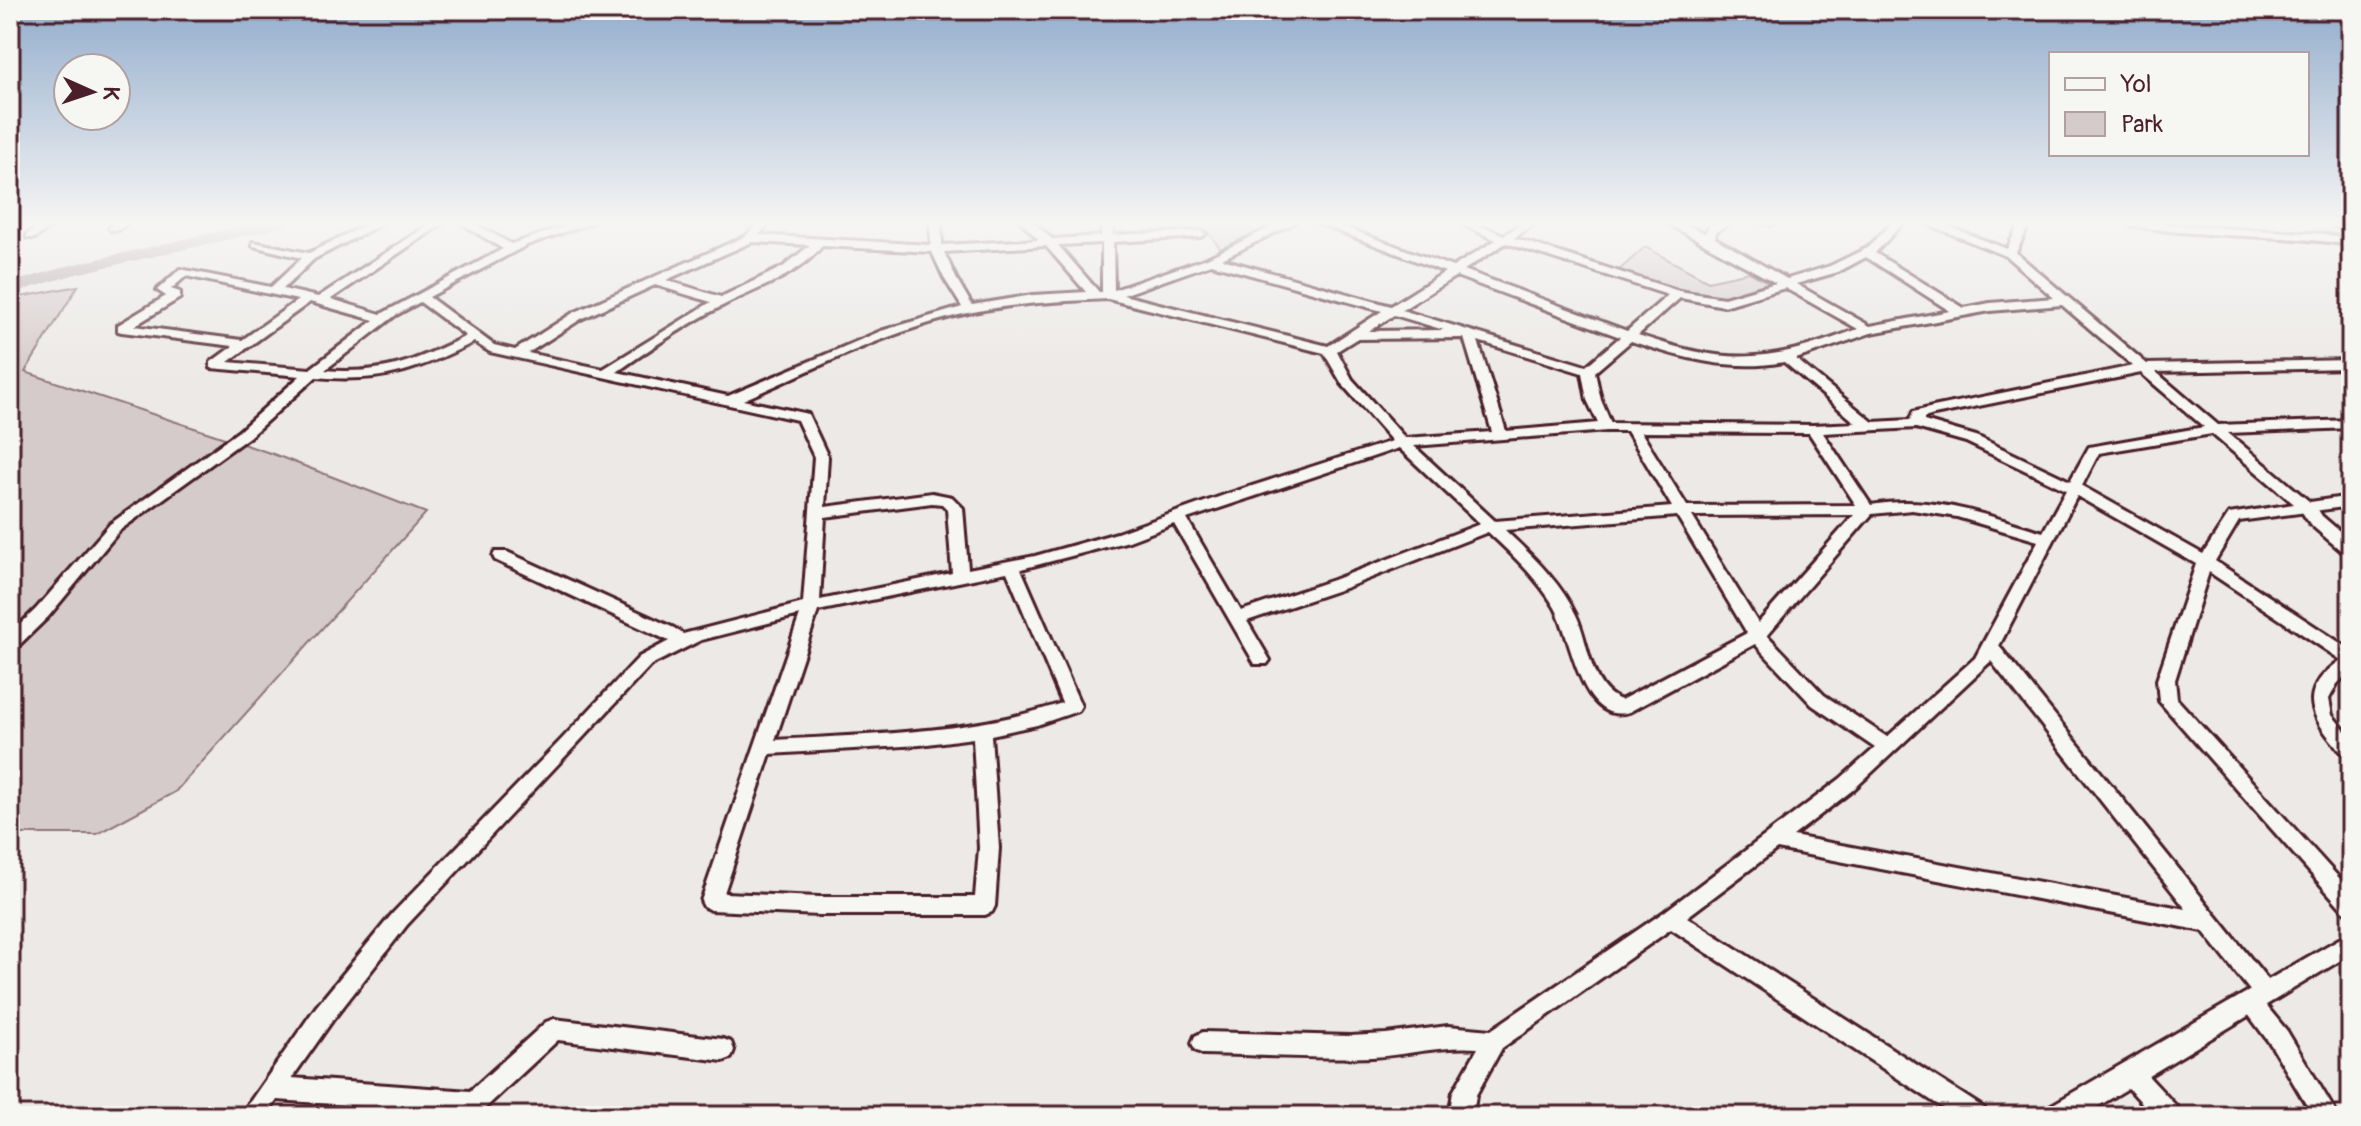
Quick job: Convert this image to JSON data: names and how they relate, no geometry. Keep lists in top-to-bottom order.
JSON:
{
  "legend": ["Yol", "Park"],
  "north": "right"
}
